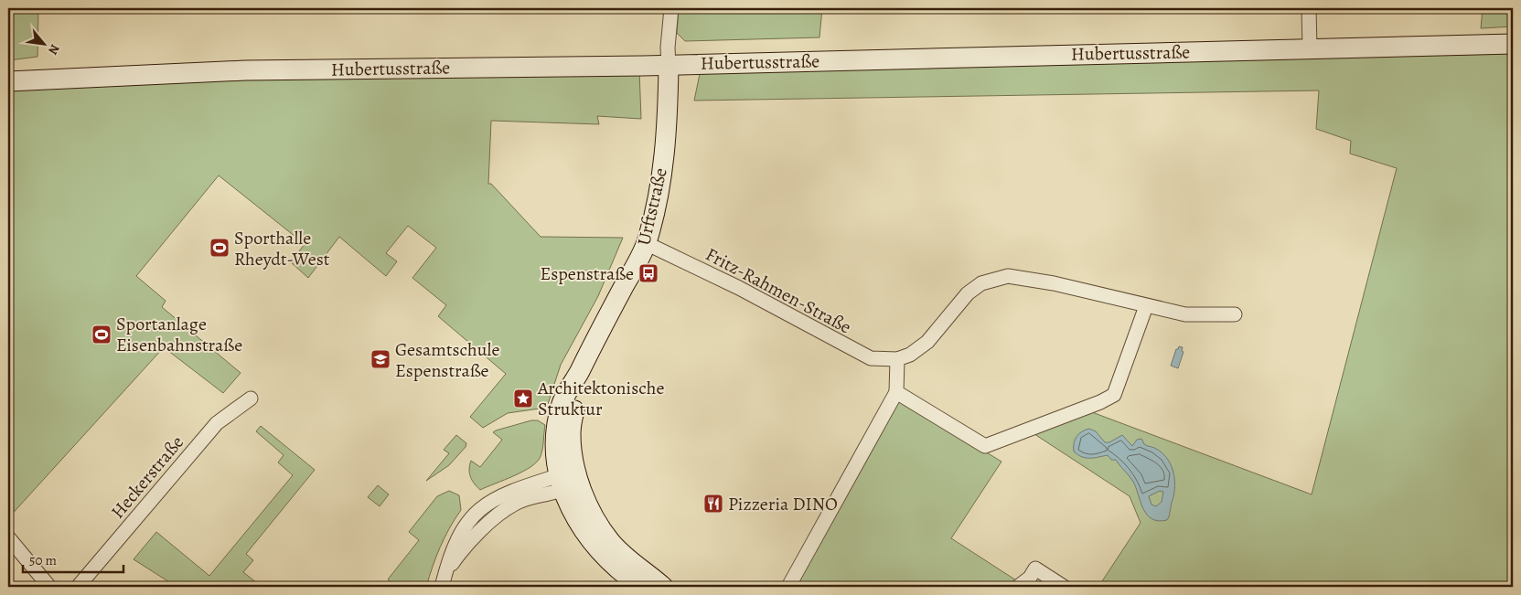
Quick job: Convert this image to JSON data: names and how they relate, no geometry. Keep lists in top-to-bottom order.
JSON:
{
  "streets": {
    "main road": ["Hubertusstraße", "Urftstraße"],
    "street": ["Fritz-Rahmen-Straße", "Heckerstraße"]
  },
  "crossings": [
    ["Hubertusstraße", "Urftstraße"],
    ["Urftstraße", "Fritz-Rahmen-Straße"]
  ],
  "places": {
    "sports": ["Sporthalle Rheydt-West", "Sportanlage Eisenbahnstraße"],
    "bus stop": ["Espenstraße"],
    "school or university": ["Gesamtschule Espenstraße"],
    "place": ["Architektonische Struktur"],
    "restaurant": ["Pizzeria DINO"]
  },
  "scale_bar": "50 m",
  "north": "bottom right"
}
